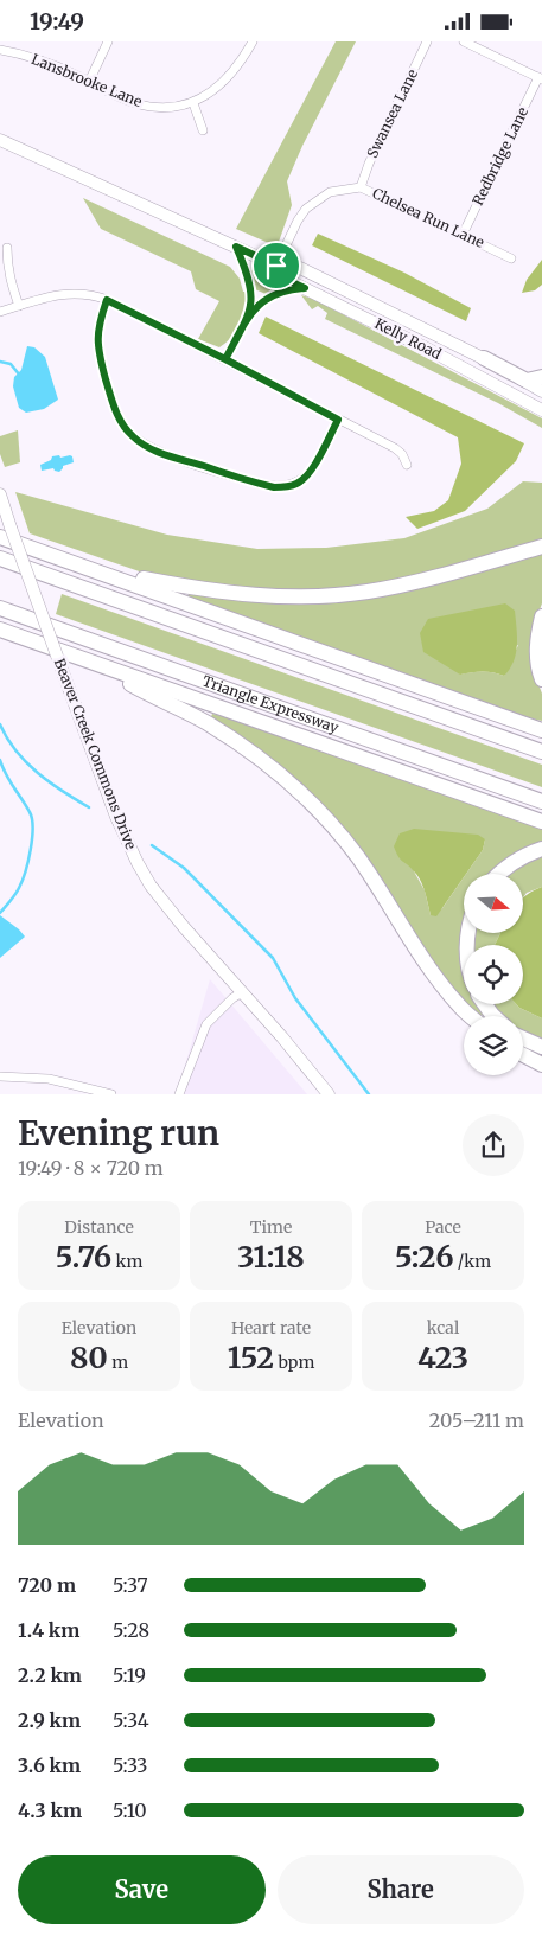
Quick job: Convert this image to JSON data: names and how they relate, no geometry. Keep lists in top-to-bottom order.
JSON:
{
  "streets": {
    "highway": ["Triangle Expressway"],
    "main road": ["Kelly Road", "Beaver Creek Commons Drive"],
    "street": [
      "Lansbrooke Lane",
      "Swansea Lane",
      "Redbridge Lane",
      "Chelsea Run Lane"
    ]
  },
  "crossings": [
    ["Swansea Lane", "Chelsea Run Lane"],
    ["Redbridge Lane", "Chelsea Run Lane"],
    ["Chelsea Run Lane", "Kelly Road"]
  ],
  "north": "right",
  "page": {
    "status": "19:49",
    "heading": ["Evening run", "19:49 · 8 × 720 m"],
    "stats": [
      ["Distance", "5.76 km"],
      ["Time", "31:18"],
      ["Pace", "5:26 /km"],
      ["Elevation", "80 m"],
      ["Heart rate", "152 bpm"],
      ["kcal", "423"]
    ],
    "chart": ["Elevation", "205–211 m"],
    "list": [
      {
        "name": "720 m",
        "note": "5:37"
      },
      {
        "name": "1.4 km",
        "note": "5:28"
      },
      {
        "name": "2.2 km",
        "note": "5:19"
      },
      {
        "name": "2.9 km",
        "note": "5:34"
      },
      {
        "name": "3.6 km",
        "note": "5:33"
      },
      {
        "name": "4.3 km",
        "note": "5:10"
      }
    ],
    "buttons": ["Save", "Share"]
  }
}
